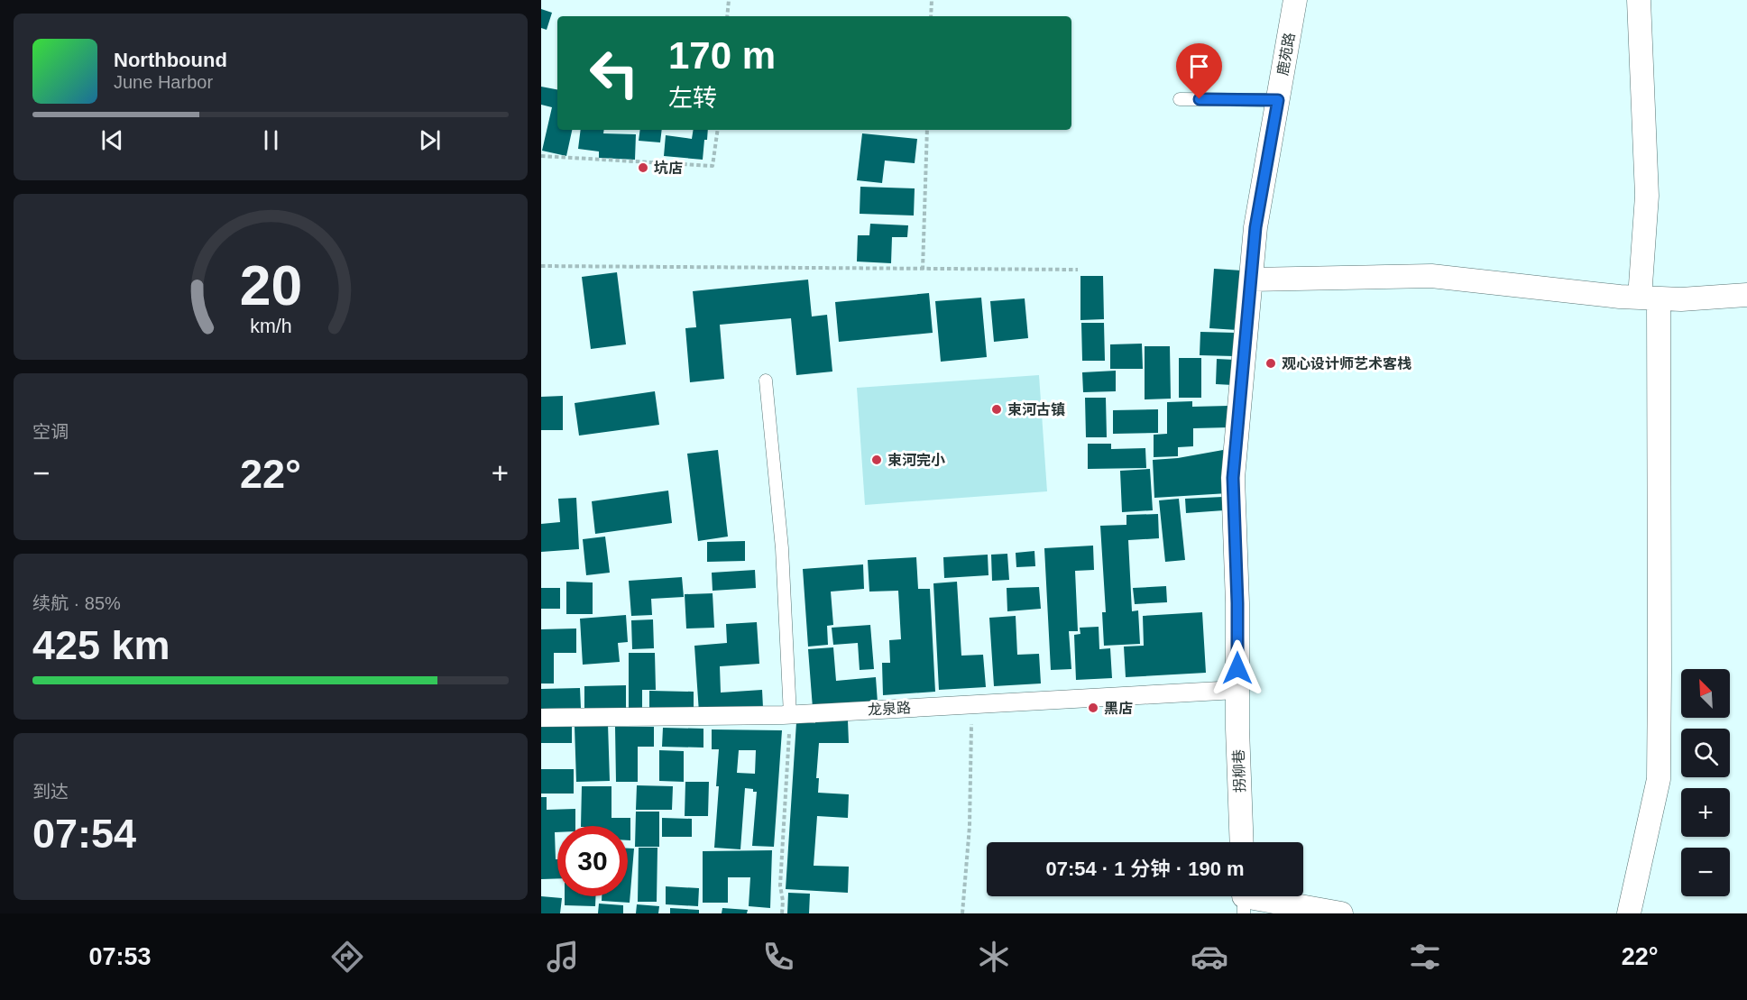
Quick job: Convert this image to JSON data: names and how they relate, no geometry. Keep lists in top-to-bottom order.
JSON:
{
  "streets": {
    "street": ["鹿苑路", "龙泉路", "拐柳巷"]
  },
  "crossings": [
    ["鹿苑路", "龙泉路"],
    ["鹿苑路", "拐柳巷"],
    ["龙泉路", "拐柳巷"]
  ],
  "places": [
    "坑店",
    "观心设计师艺术客栈",
    "束河古镇",
    "束河完小",
    "黑店"
  ],
  "north": "top left",
  "page": {
    "turn": ["170 m", "左转"],
    "song": ["Northbound", "June Harbor"],
    "tile": [
      "空调",
      ["续航 · 85%", "425 km"],
      ["到达", "07:54"]
    ],
    "heat": ["−", "22°", "+"],
    "map_buttons": ["+", "−"],
    "limit": "30",
    "trip": "07:54 · 1 分钟 · 190 m",
    "tabs": ["07:53", "22°"],
    "gauge": ["20", "km/h"]
  }
}
